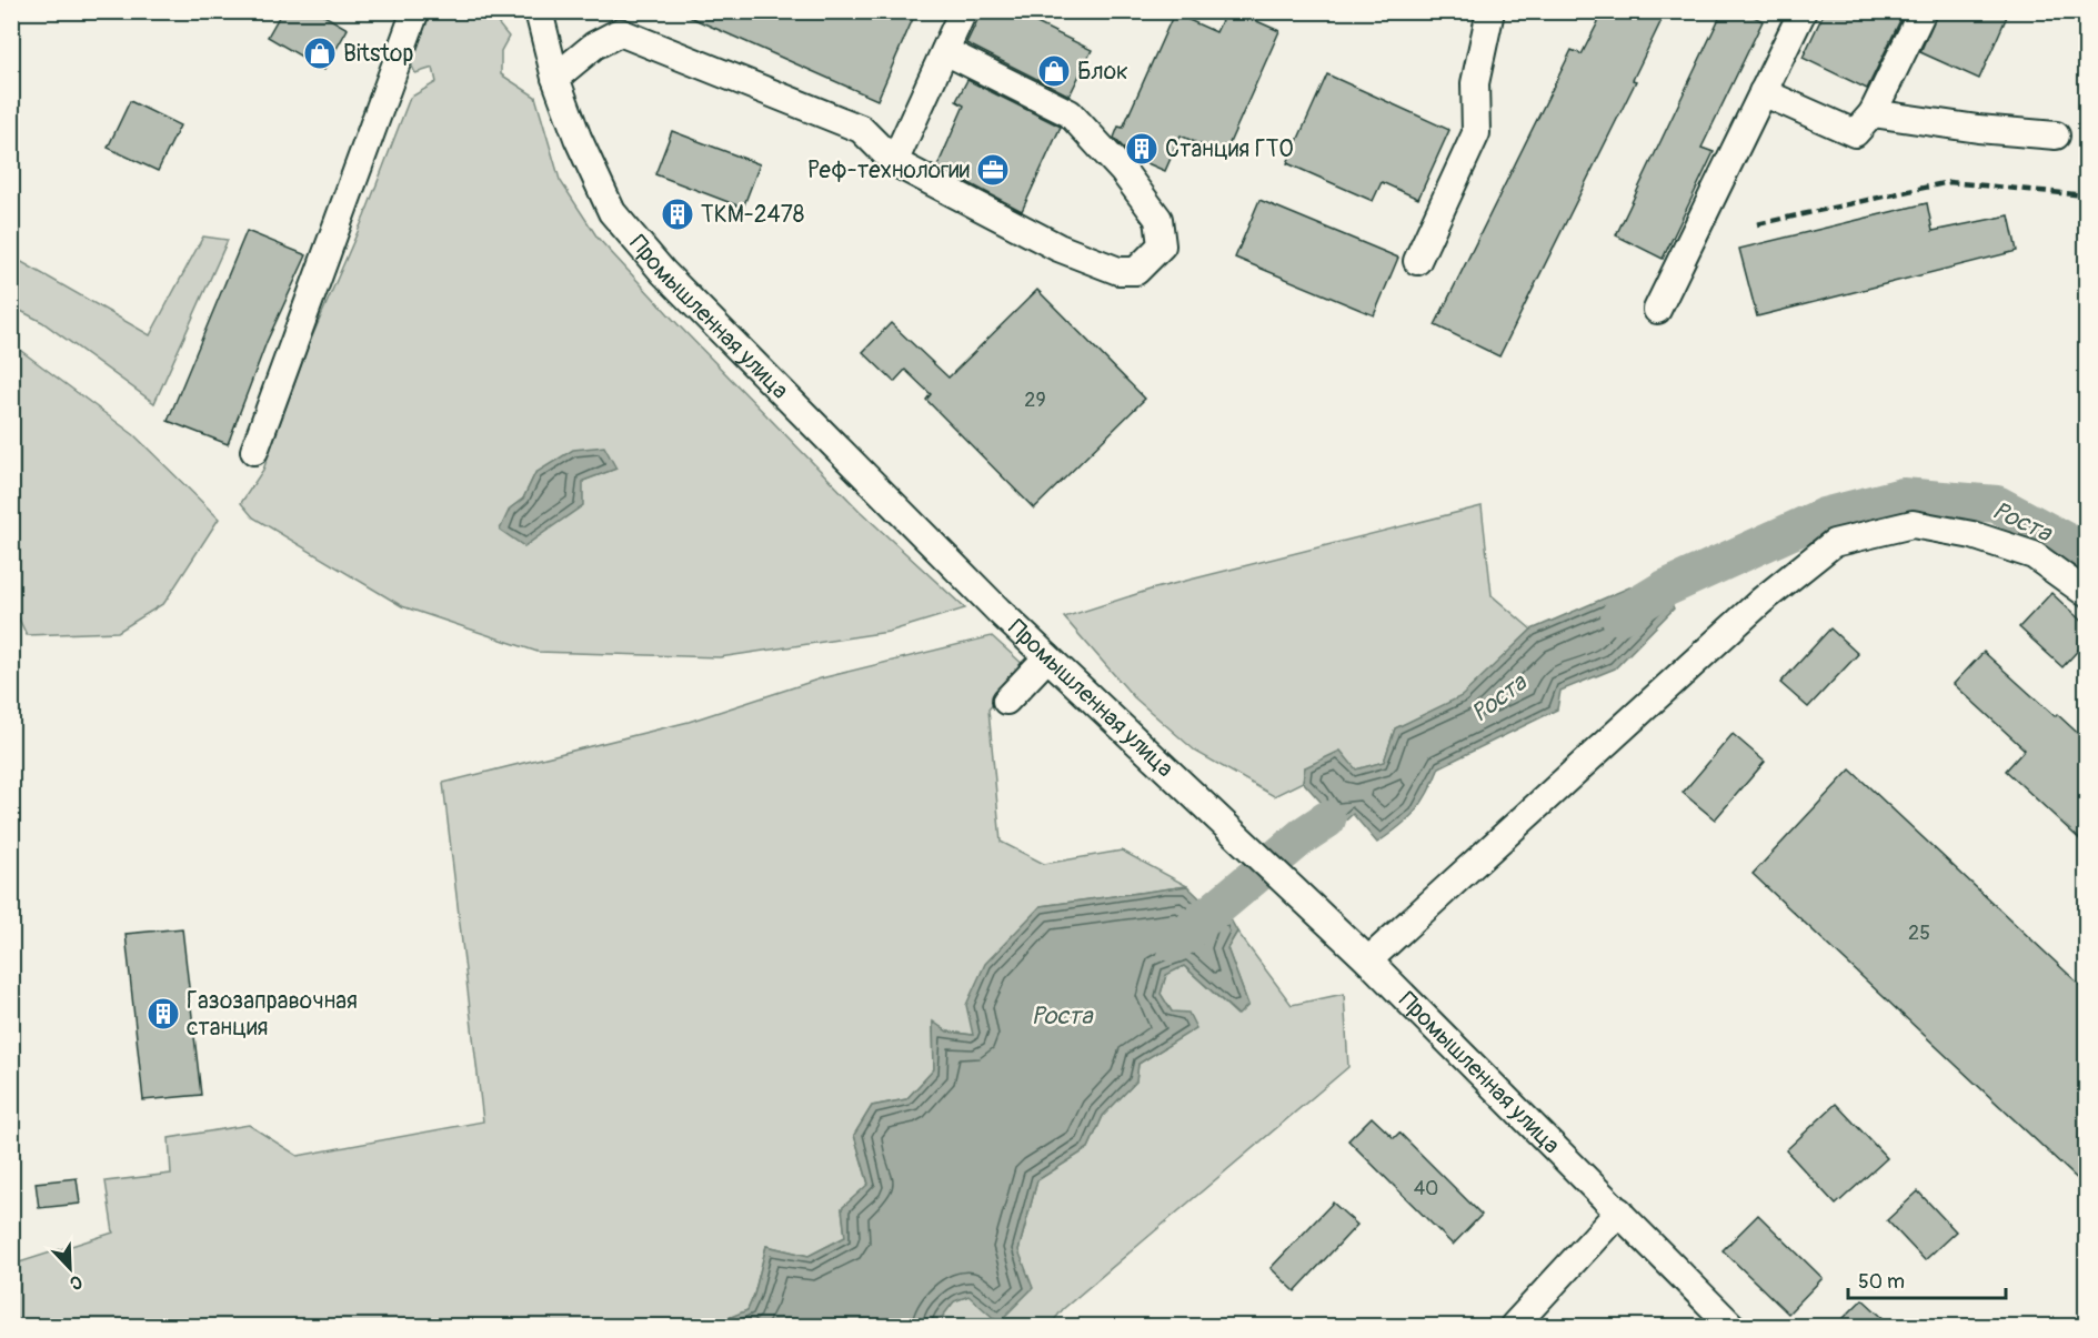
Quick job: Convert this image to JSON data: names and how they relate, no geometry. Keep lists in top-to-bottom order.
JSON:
{
  "streets": {
    "street": ["Промышленная улица"]
  },
  "water": ["Роста"],
  "places": {
    "shop": ["Bitstop", "Блок"],
    "building": ["Станция ГТО", "ТКМ-2478", "Газозаправочная станция"],
    "office": ["Реф-технологии"]
  },
  "house_numbers": ["29", "25", "40"],
  "scale_bar": "50 m",
  "north": "bottom right"
}
